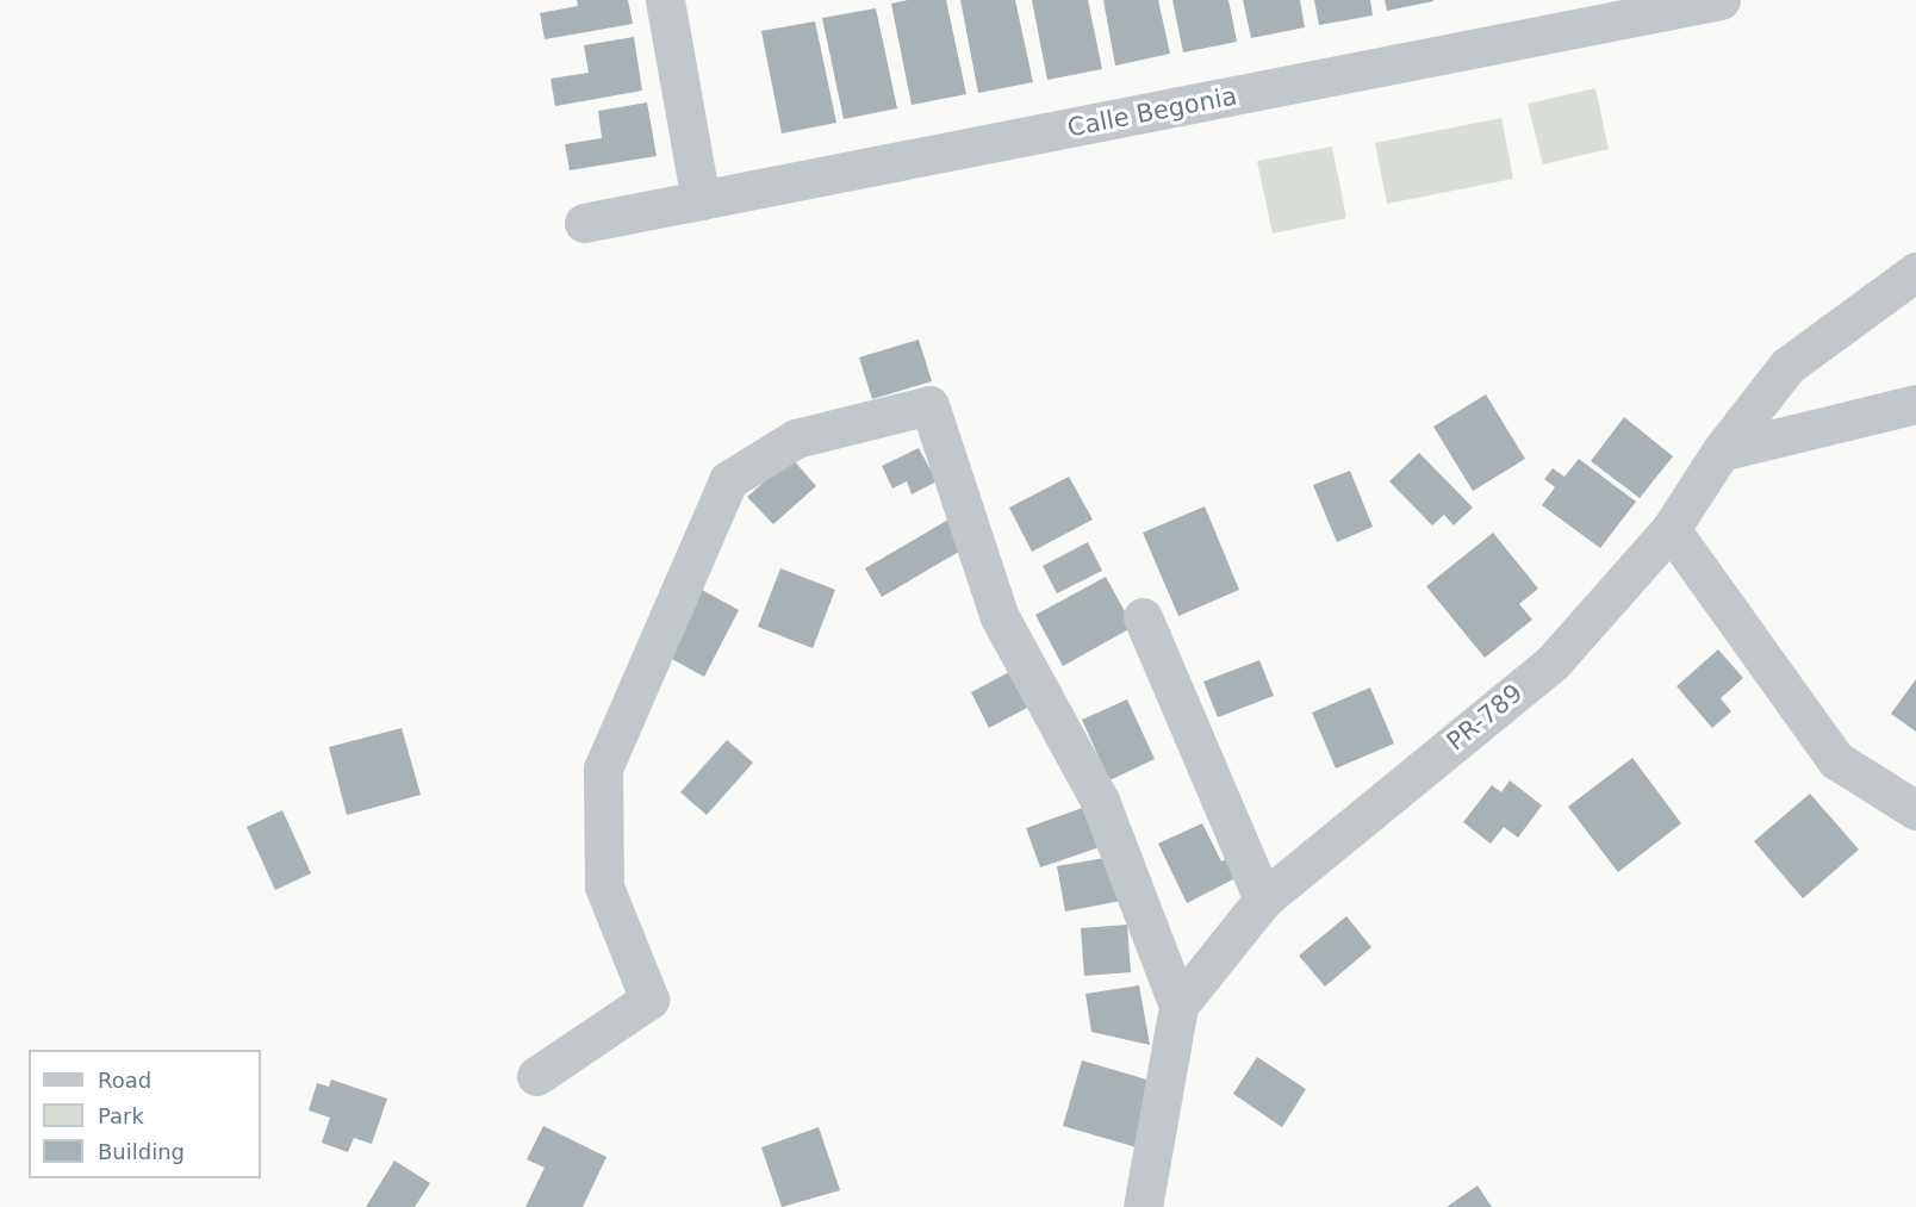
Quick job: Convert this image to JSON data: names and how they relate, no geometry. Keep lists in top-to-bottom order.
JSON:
{
  "streets": {
    "street": ["Calle Begonia", "PR-789"]
  },
  "legend": ["Road", "Park", "Building"]
}
